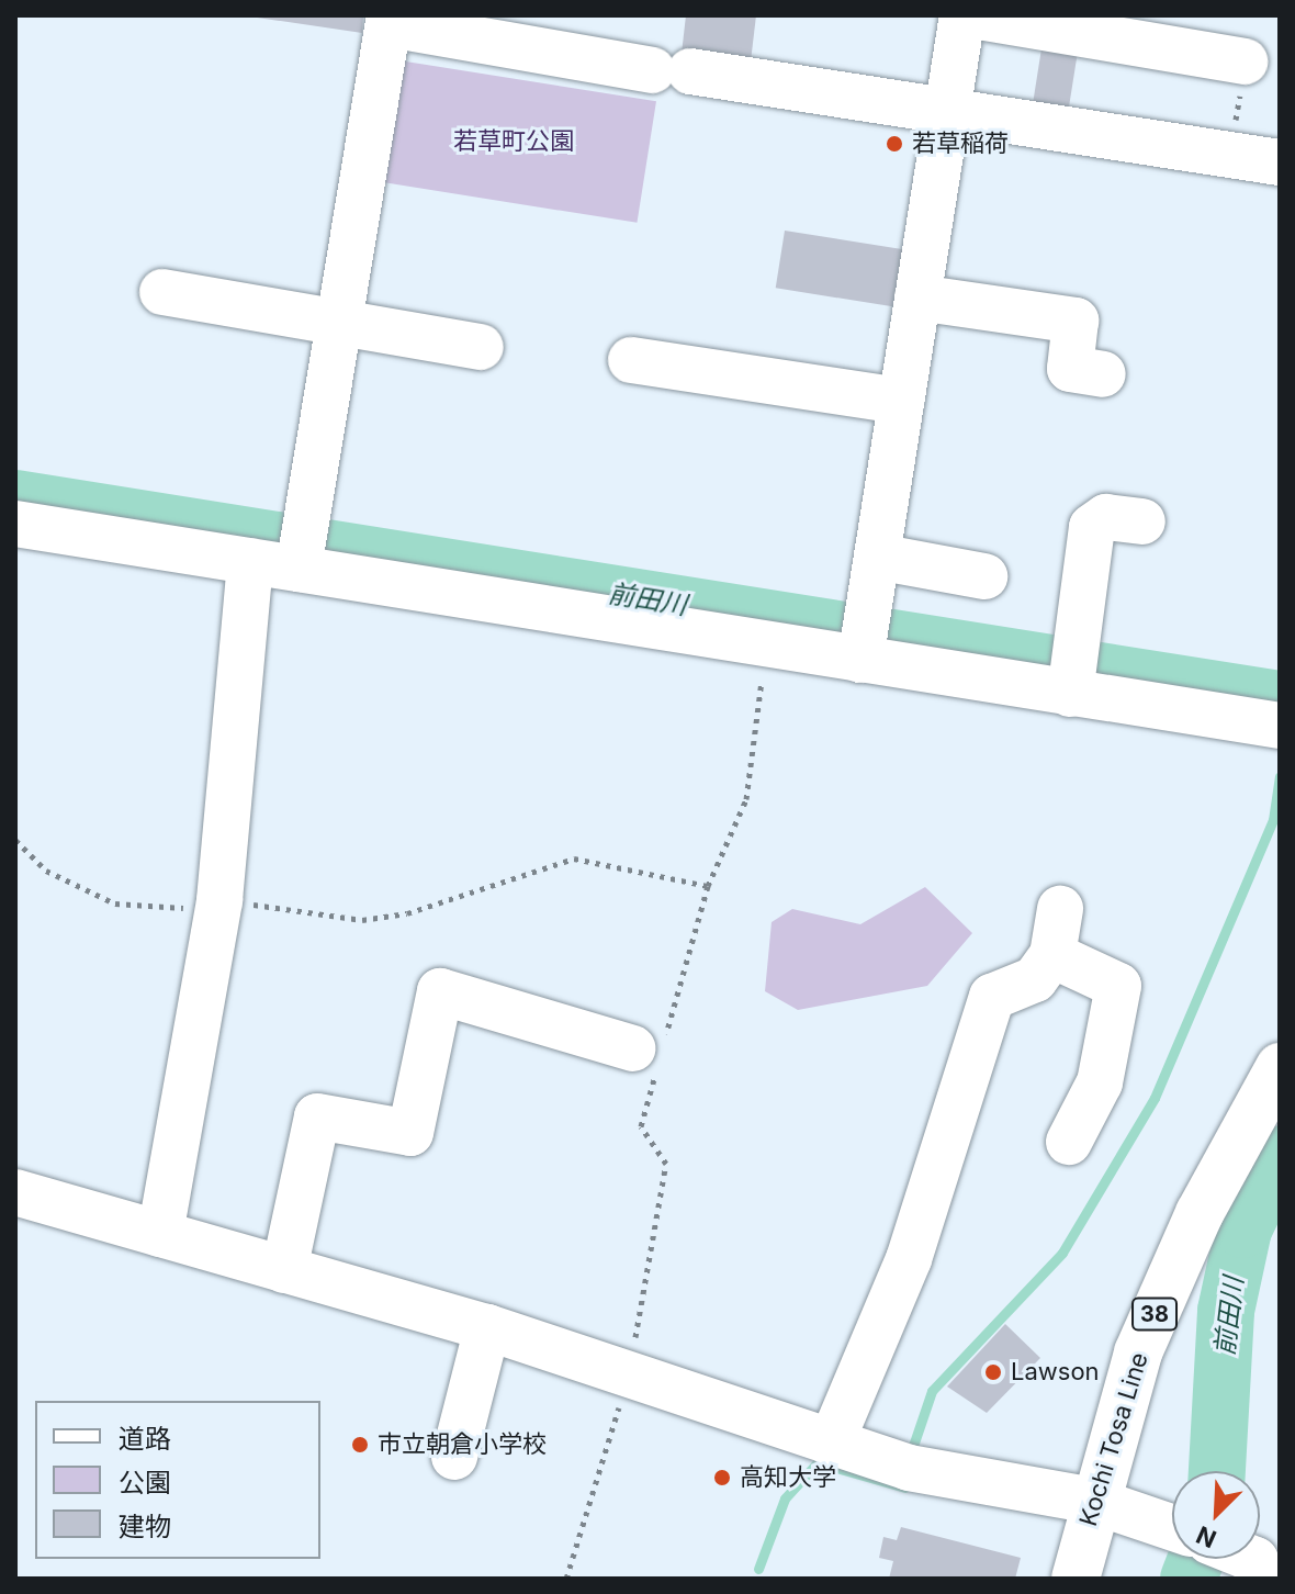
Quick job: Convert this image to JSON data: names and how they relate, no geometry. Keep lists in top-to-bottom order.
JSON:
{
  "streets": {
    "main road": ["38", "Kochi Tosa Line"]
  },
  "water": ["前田川"],
  "parks": ["若草町公園"],
  "places": [
    "若草稲荷",
    "Lawson",
    "市立朝倉小学校",
    "高知大学"
  ],
  "legend": ["道路", "公園", "建物"],
  "north": "bottom left"
}
